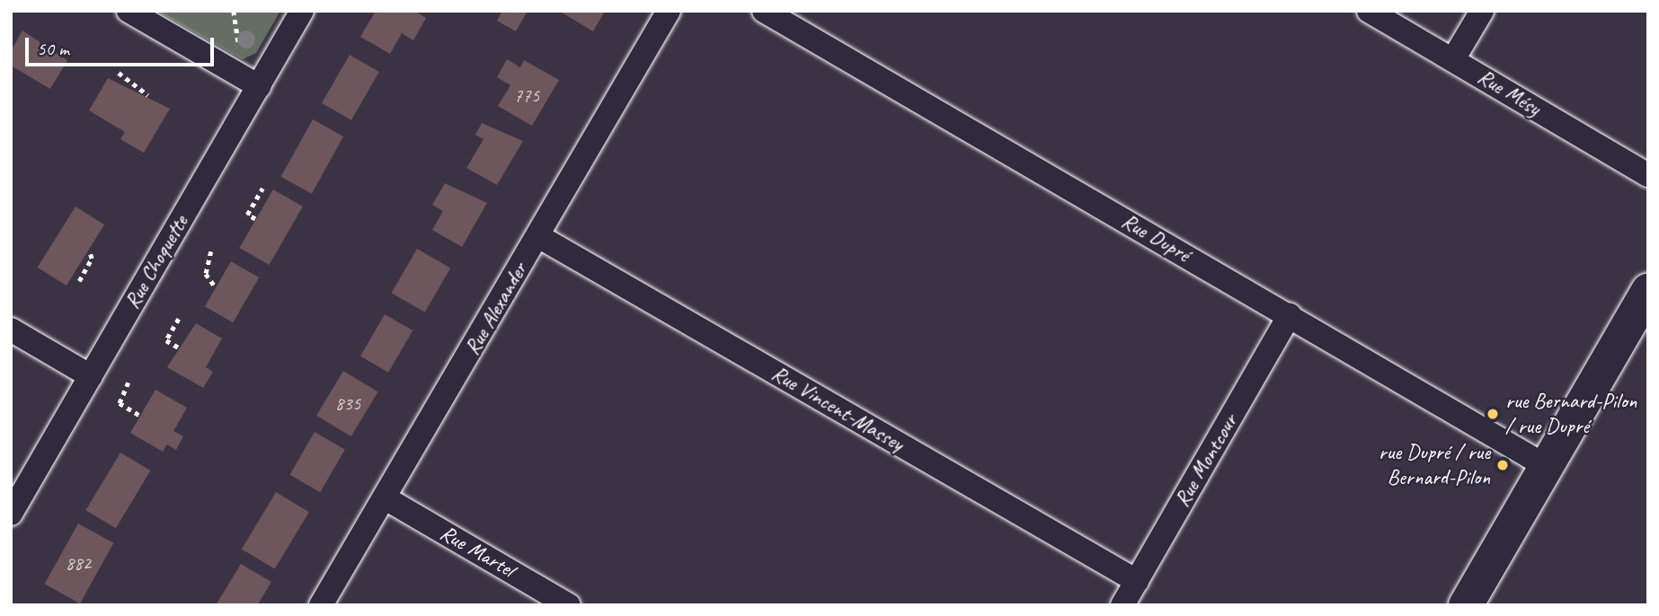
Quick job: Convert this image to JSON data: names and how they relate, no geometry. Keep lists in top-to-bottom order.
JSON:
{
  "streets": {
    "street": [
      "Rue Mésy",
      "Rue Dupré",
      "Rue Choquette",
      "Rue Alexander",
      "Rue Vincent-Massey",
      "Rue Montcour",
      "Rue Martel"
    ]
  },
  "crossings": [
    ["Rue Dupré", "Rue Montcour"],
    ["Rue Alexander", "Rue Vincent-Massey"],
    ["Rue Alexander", "Rue Martel"],
    ["Rue Vincent-Massey", "Rue Montcour"]
  ],
  "places": ["rue Bernard-Pilon / rue Dupré", "rue Dupré / rue Bernard-Pilon"],
  "house_numbers": ["775", "835", "882"],
  "scale_bar": "50 m"
}
